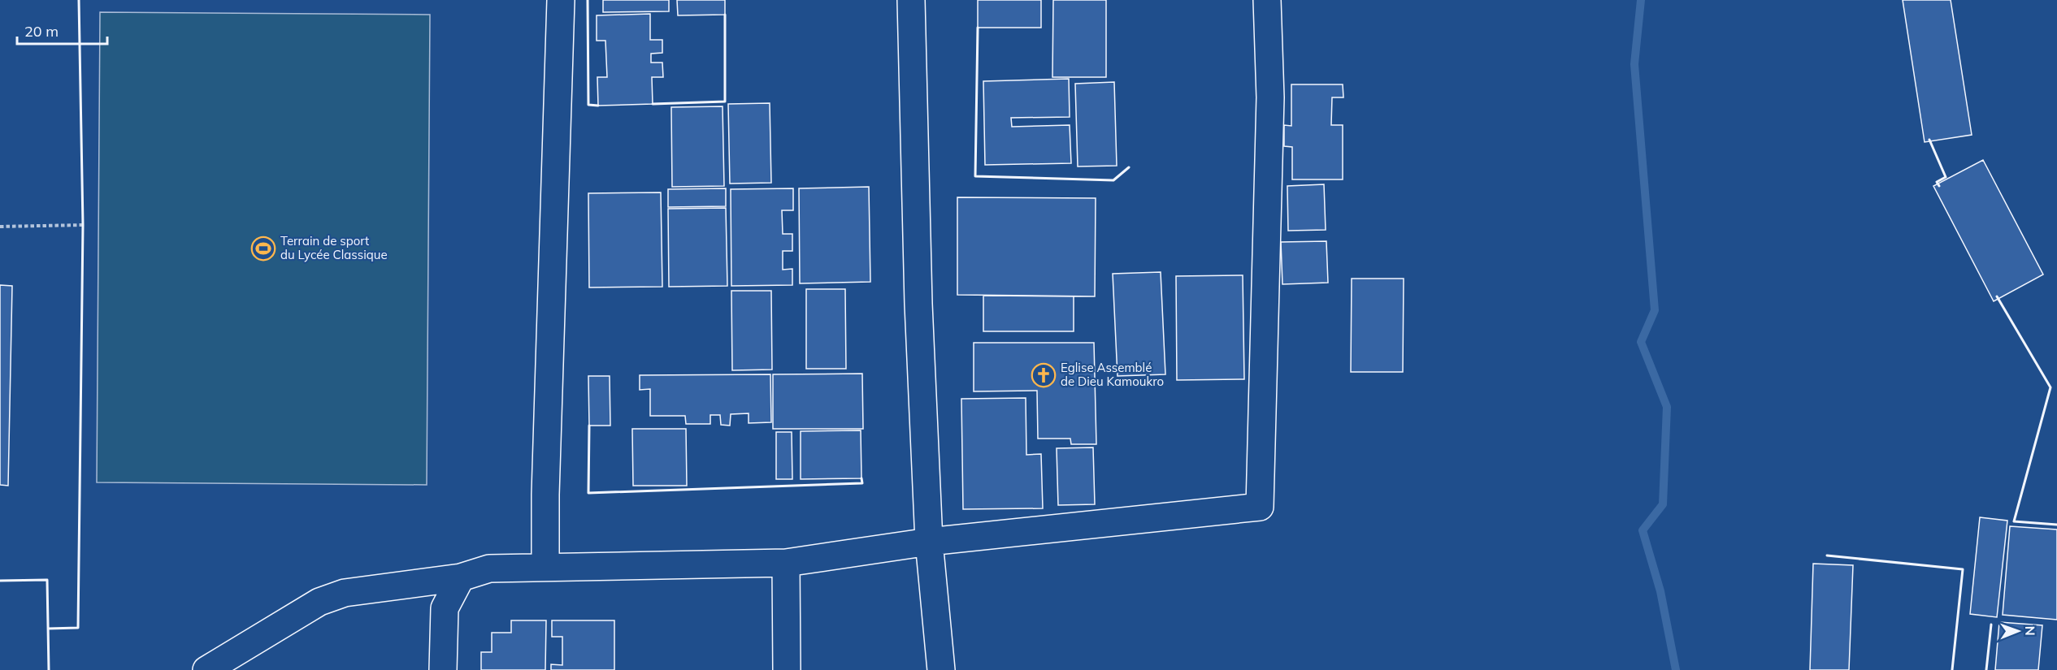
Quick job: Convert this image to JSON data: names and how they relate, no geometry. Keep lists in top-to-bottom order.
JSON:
{
  "places": {
    "sports": ["Terrain de sport du Lycée Classique"],
    "church": ["Eglise Assemblé de Dieu Kamoukro"]
  },
  "scale_bar": "20 m",
  "north": "right"
}
